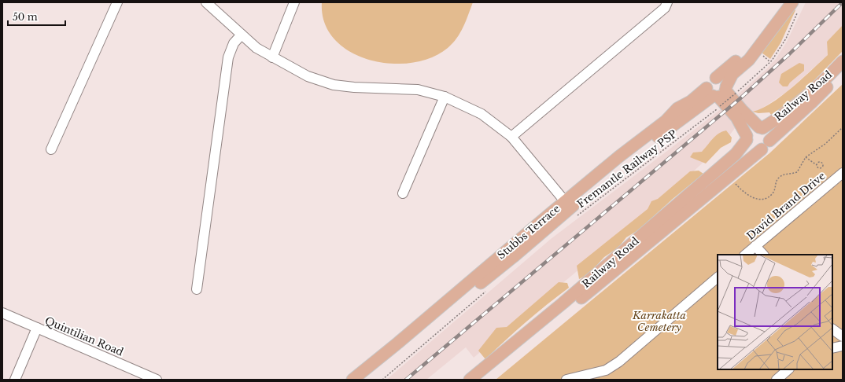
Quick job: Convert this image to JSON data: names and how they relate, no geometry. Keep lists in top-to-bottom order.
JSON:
{
  "streets": {
    "main road": ["Railway Road", "Stubbs Terrace"],
    "street": ["David Brand Drive", "Quintilian Road"],
    "path": ["Fremantle Railway PSP"]
  },
  "crossings": [
    ["Fremantle Railway PSP", "Stubbs Terrace"]
  ],
  "parks": ["Karrakatta Cemetery"],
  "scale_bar": "50 m"
}
